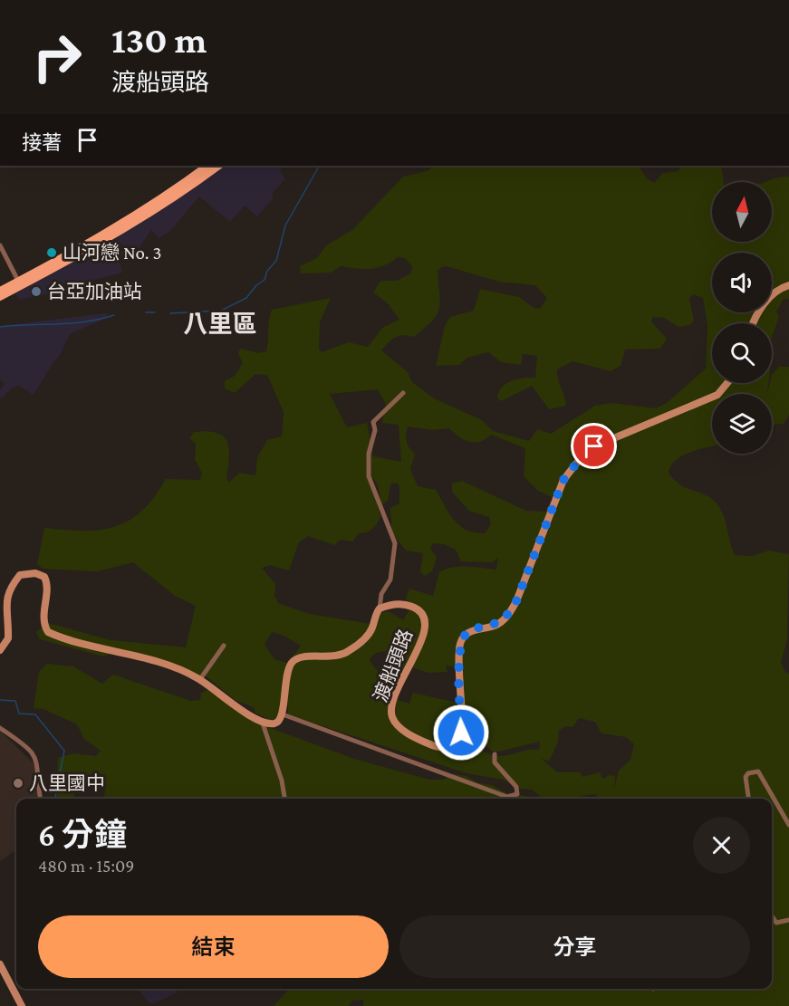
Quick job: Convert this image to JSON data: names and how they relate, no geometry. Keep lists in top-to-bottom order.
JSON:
{
  "streets": {
    "street": ["渡船頭路"]
  },
  "districts": ["八里區"],
  "places": ["山河戀 No. 3", "台亞加油站", "八里國中"],
  "north": "top",
  "page": {
    "turn": ["130 m", "渡船頭路"],
    "then": "接著",
    "heading": ["6 分鐘", "480 m · 15:09"],
    "buttons": ["結束", "分享"]
  }
}
